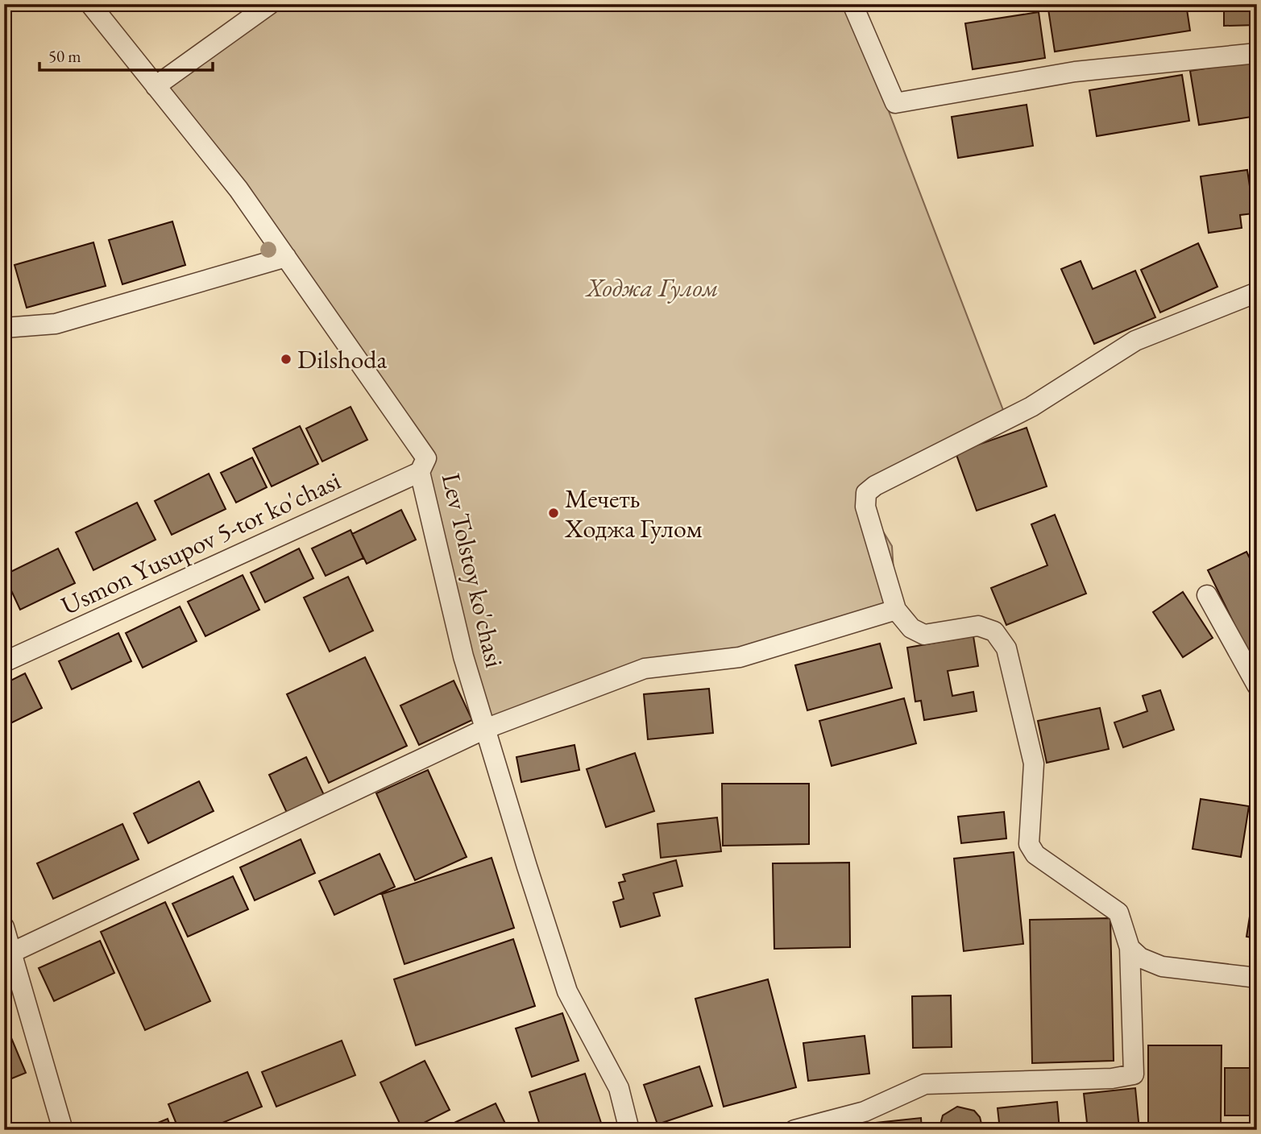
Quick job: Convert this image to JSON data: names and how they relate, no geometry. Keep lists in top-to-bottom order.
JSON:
{
  "streets": {
    "street": ["Usmon Yusupov 5-tor ko'chasi", "Lev Tolstoy ko'chasi"]
  },
  "crossings": [
    ["Usmon Yusupov 5-tor ko'chasi", "Lev Tolstoy ko'chasi"]
  ],
  "parks": ["Ходжа Гулом"],
  "places": ["Dilshoda", "Мечеть Ходжа Гулом"],
  "scale_bar": "50 m"
}
